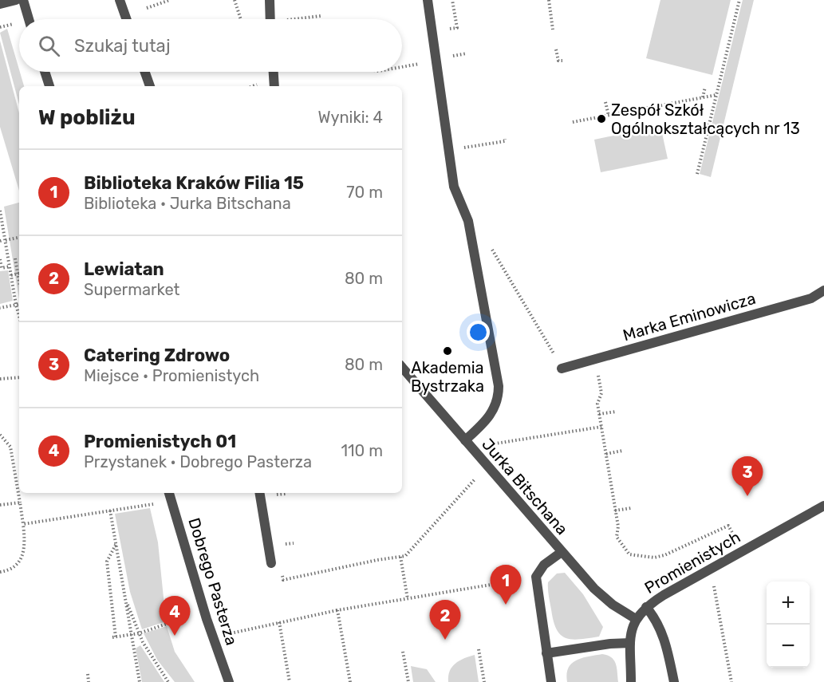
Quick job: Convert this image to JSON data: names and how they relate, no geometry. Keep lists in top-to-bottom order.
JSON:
{
  "streets": {
    "street": [
      "Marka Eminowicza",
      "Jurka Bitschana",
      "Promienistych",
      "Dobrego Pasterza"
    ]
  },
  "crossings": [
    ["Jurka Bitschana", "Promienistych"]
  ],
  "places": ["Zespół Szkół Ogólnokształcących nr 13", "Akademia Bystrzaka"],
  "page": {
    "search": "Szukaj tutaj",
    "heading": ["W pobliżu", "Wyniki: 4"],
    "list": [
      {
        "mark": "1",
        "name": "Biblioteka Kraków Filia 15",
        "note": "Biblioteka · Jurka Bitschana",
        "value": "70 m"
      },
      {
        "mark": "2",
        "name": "Lewiatan",
        "note": "Supermarket",
        "value": "80 m"
      },
      {
        "mark": "3",
        "name": "Catering Zdrowo",
        "note": "Miejsce · Promienistych",
        "value": "80 m"
      },
      {
        "mark": "4",
        "name": "Promienistych 01",
        "note": "Przystanek · Dobrego Pasterza",
        "value": "110 m"
      }
    ],
    "pins": [
      "3",
      "1",
      "4",
      "2"
    ],
    "map_buttons": ["+", "−"]
  }
}
